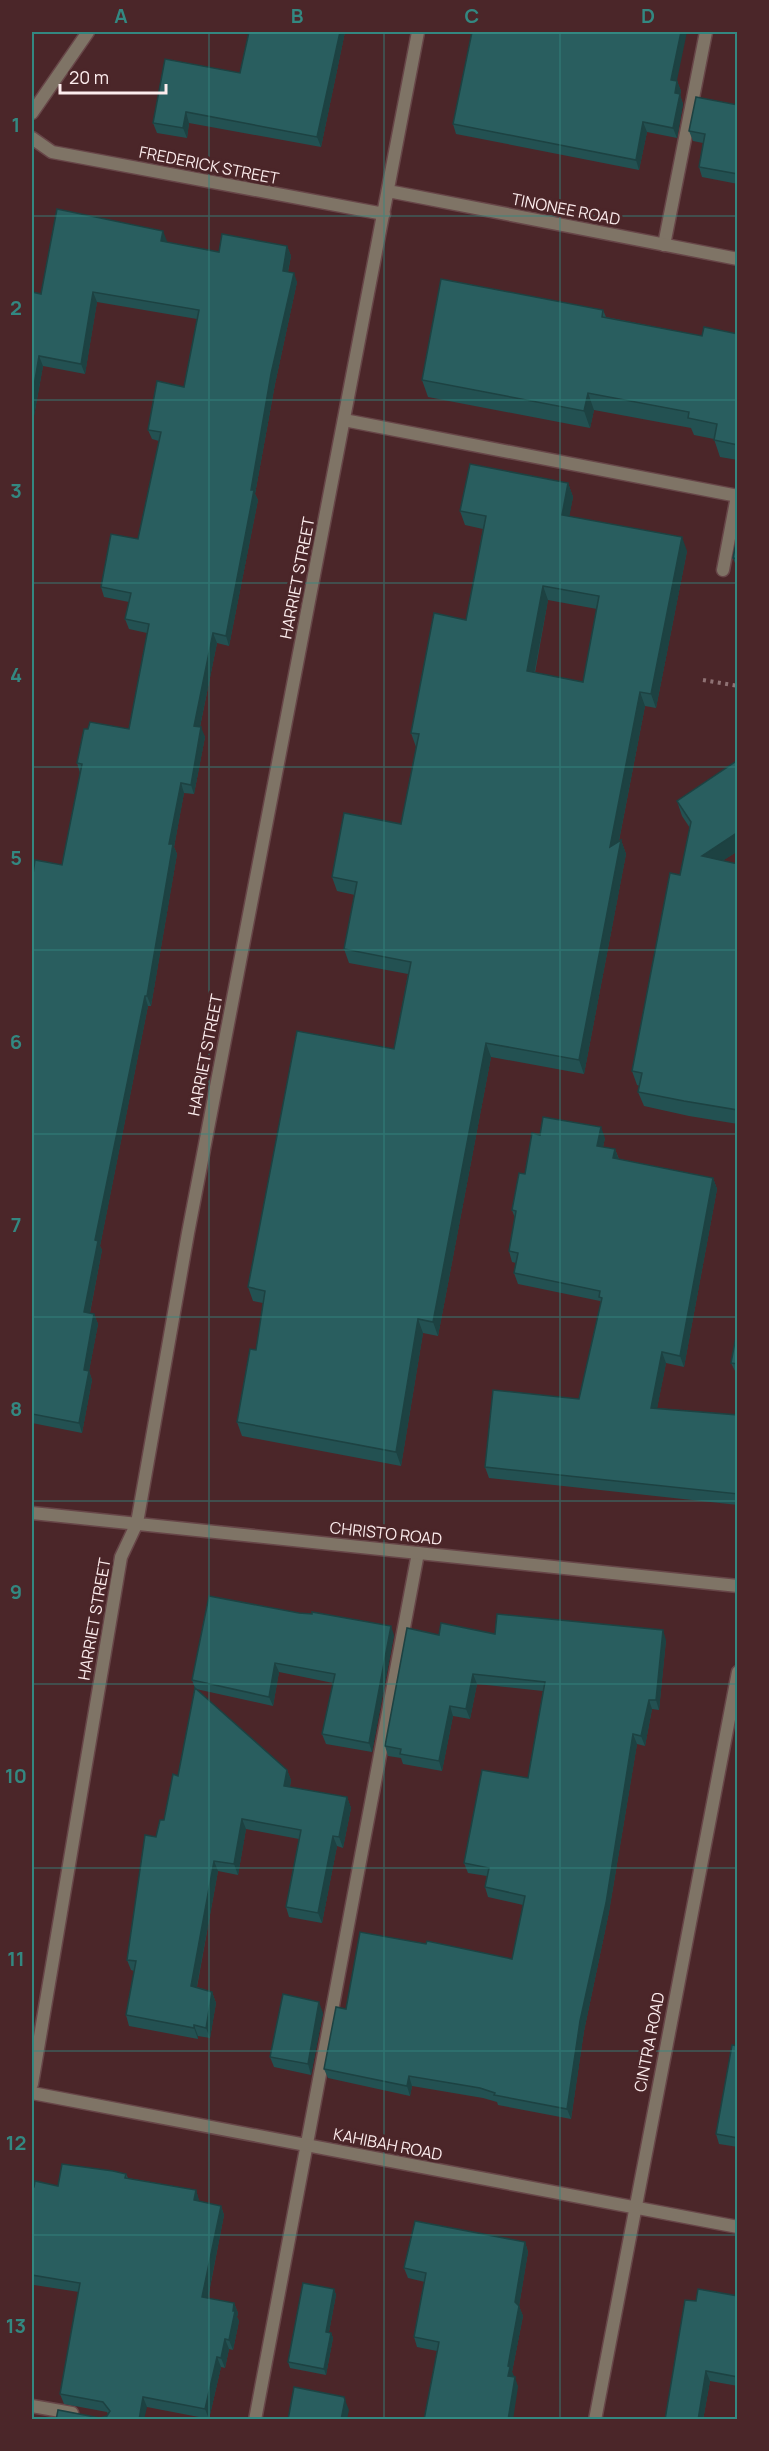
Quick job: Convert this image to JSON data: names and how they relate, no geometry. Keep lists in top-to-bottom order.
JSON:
{
  "streets": {
    "street": [
      "FREDERICK STREET",
      "TINONEE ROAD",
      "HARRIET STREET",
      "CHRISTO ROAD",
      "CINTRA ROAD",
      "KAHIBAH ROAD"
    ]
  },
  "crossings": [
    ["FREDERICK STREET", "HARRIET STREET"],
    ["TINONEE ROAD", "HARRIET STREET"],
    ["HARRIET STREET", "CHRISTO ROAD"],
    ["CINTRA ROAD", "KAHIBAH ROAD"]
  ],
  "scale_bar": "20 m",
  "grid": {
    "columns": [
      "A",
      "B",
      "C",
      "D"
    ],
    "rows": [
      "1",
      "2",
      "3",
      "4",
      "5",
      "6",
      "7",
      "8",
      "9",
      "10",
      "11",
      "12",
      "13"
    ]
  }
}
